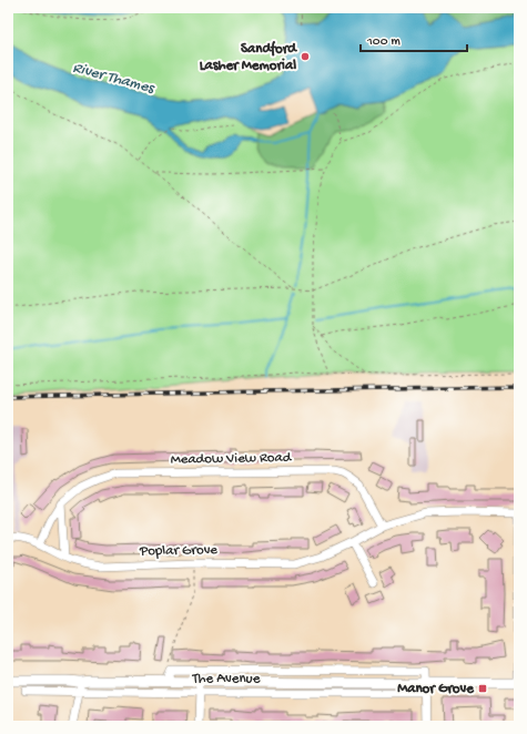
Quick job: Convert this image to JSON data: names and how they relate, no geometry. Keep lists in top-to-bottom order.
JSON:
{
  "streets": {
    "street": ["Meadow View Road", "Poplar Grove", "The Avenue"]
  },
  "crossings": [
    ["Meadow View Road", "Poplar Grove"]
  ],
  "water": ["River Thames"],
  "places": {
    "other": ["Sandford Lasher Memorial"],
    "transit": ["Manor Grove"]
  },
  "scale_bar": "100 m"
}
